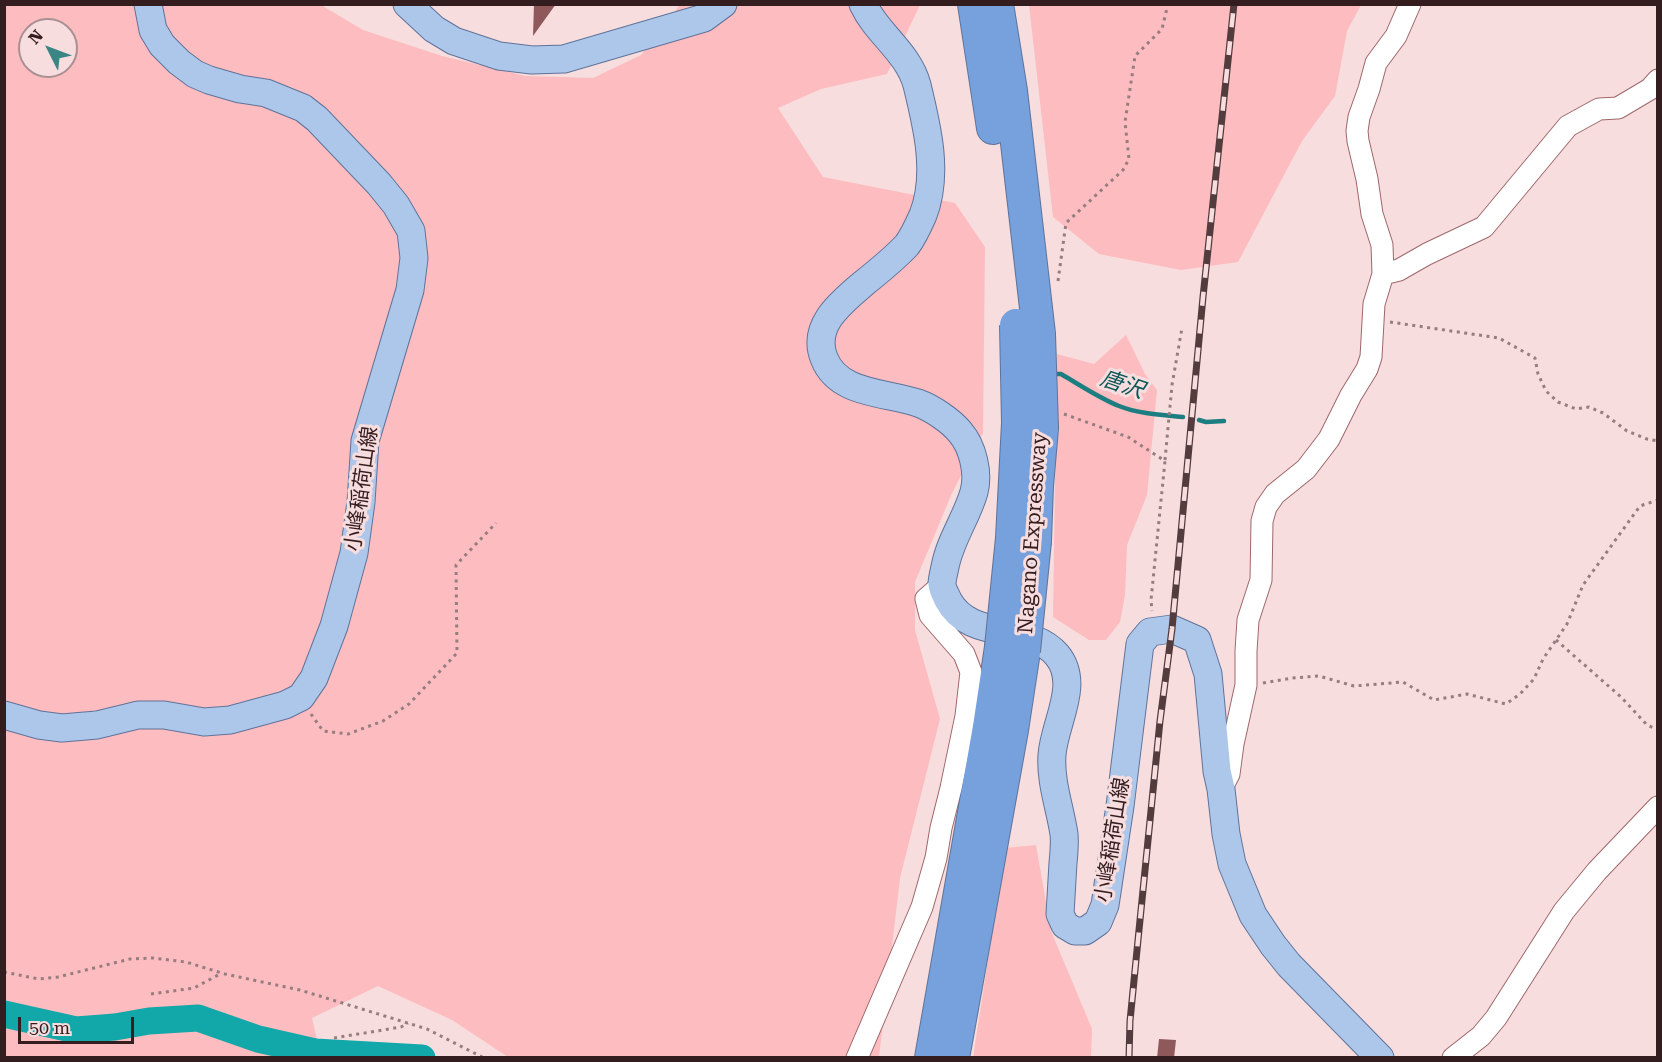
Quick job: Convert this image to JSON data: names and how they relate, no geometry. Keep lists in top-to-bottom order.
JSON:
{
  "streets": {
    "highway": ["Nagano Expressway"],
    "main road": ["小峰稲荷山線"]
  },
  "water": ["唐沢"],
  "scale_bar": "50 m",
  "north": "top left"
}
